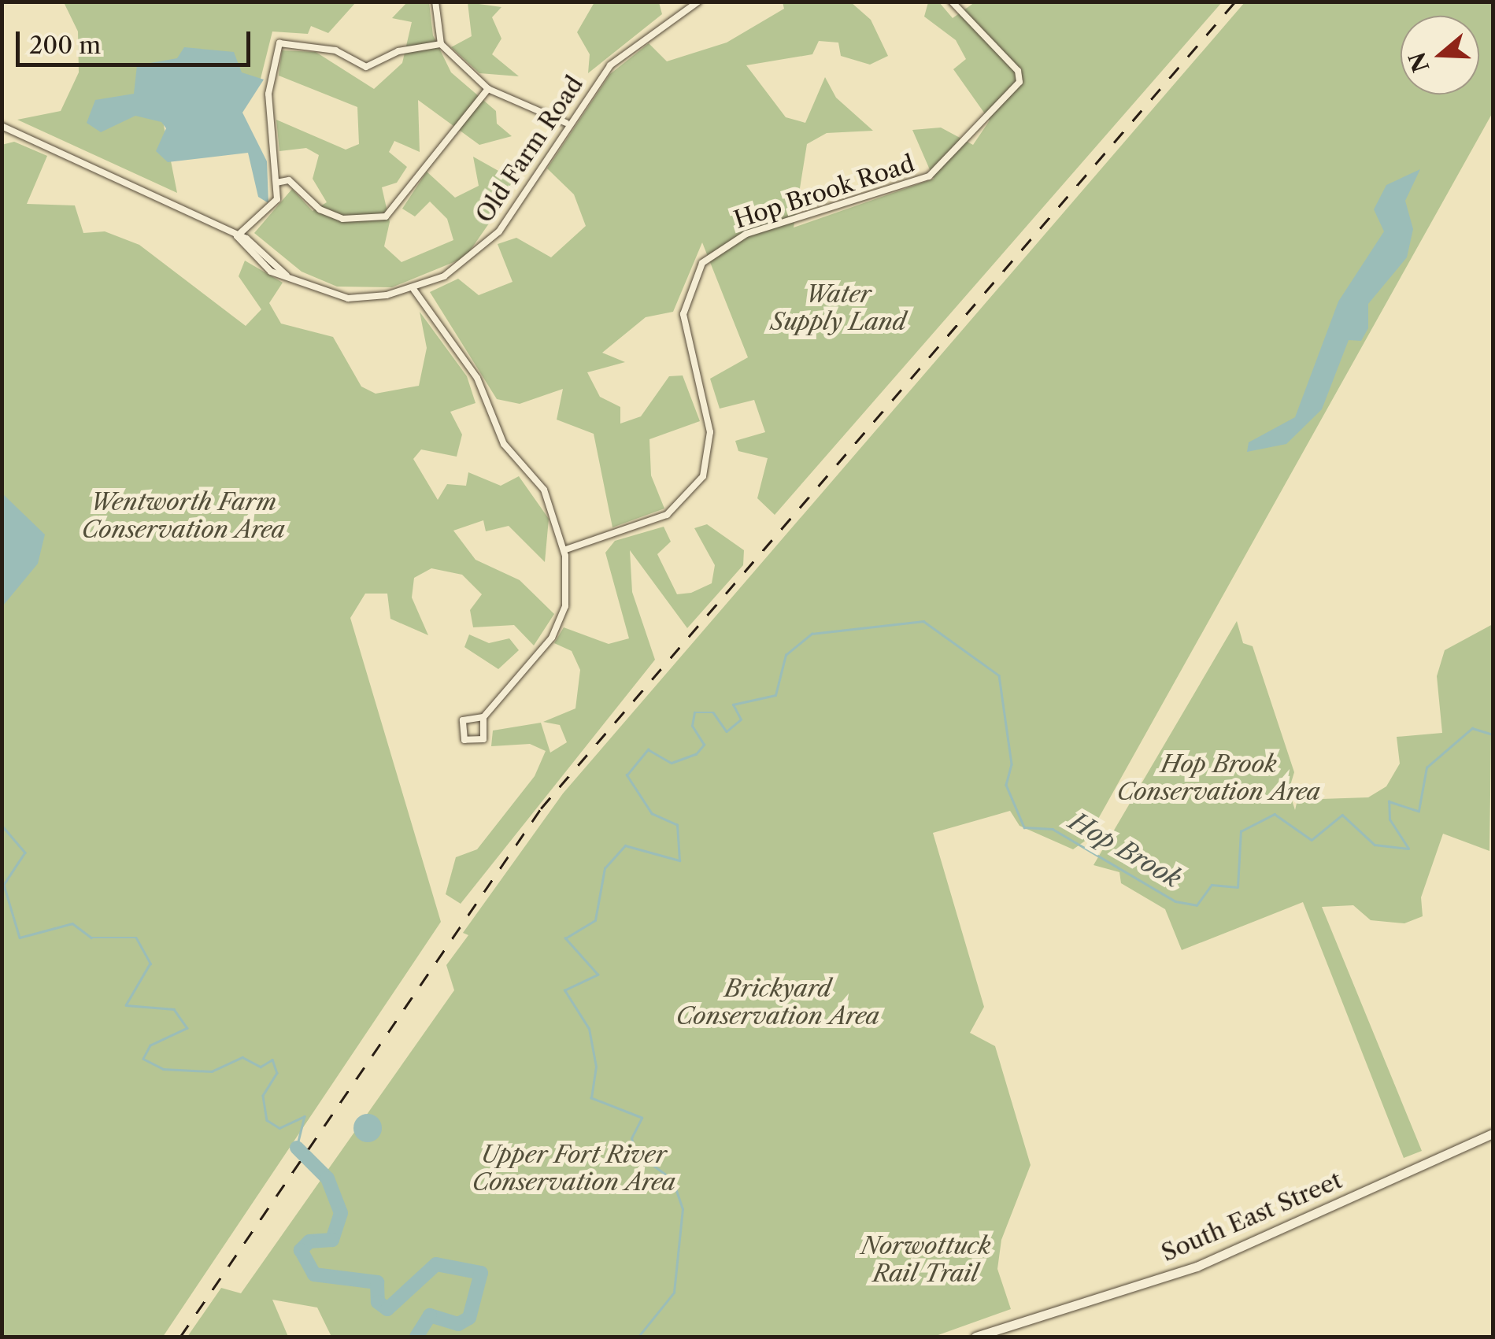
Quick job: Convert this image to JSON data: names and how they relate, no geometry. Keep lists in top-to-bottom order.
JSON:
{
  "streets": {
    "main road": ["South East Street"],
    "street": ["Old Farm Road", "Hop Brook Road"]
  },
  "water": ["Hop Brook"],
  "parks": [
    "Water Supply Land",
    "Wentworth Farm Conservation Area",
    "Hop Brook Conservation Area",
    "Brickyard Conservation Area",
    "Upper Fort River Conservation Area",
    "Norwottuck Rail Trail"
  ],
  "scale_bar": "200 m",
  "north": "left"
}
